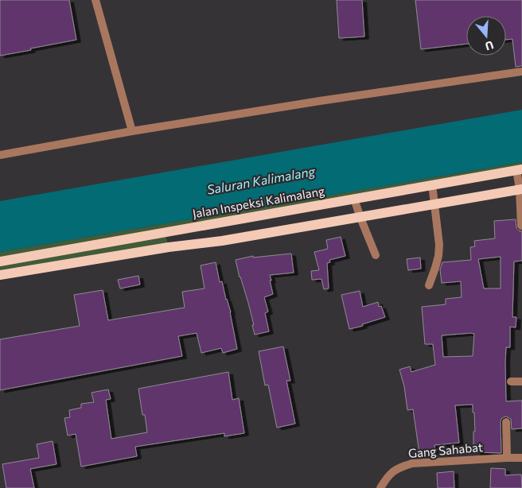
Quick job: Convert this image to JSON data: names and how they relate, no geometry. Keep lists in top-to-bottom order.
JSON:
{
  "streets": {
    "main road": ["Jalan Inspeksi Kalimalang"],
    "street": ["Gang Sahabat"]
  },
  "water": ["Saluran Kalimalang"],
  "north": "bottom"
}
